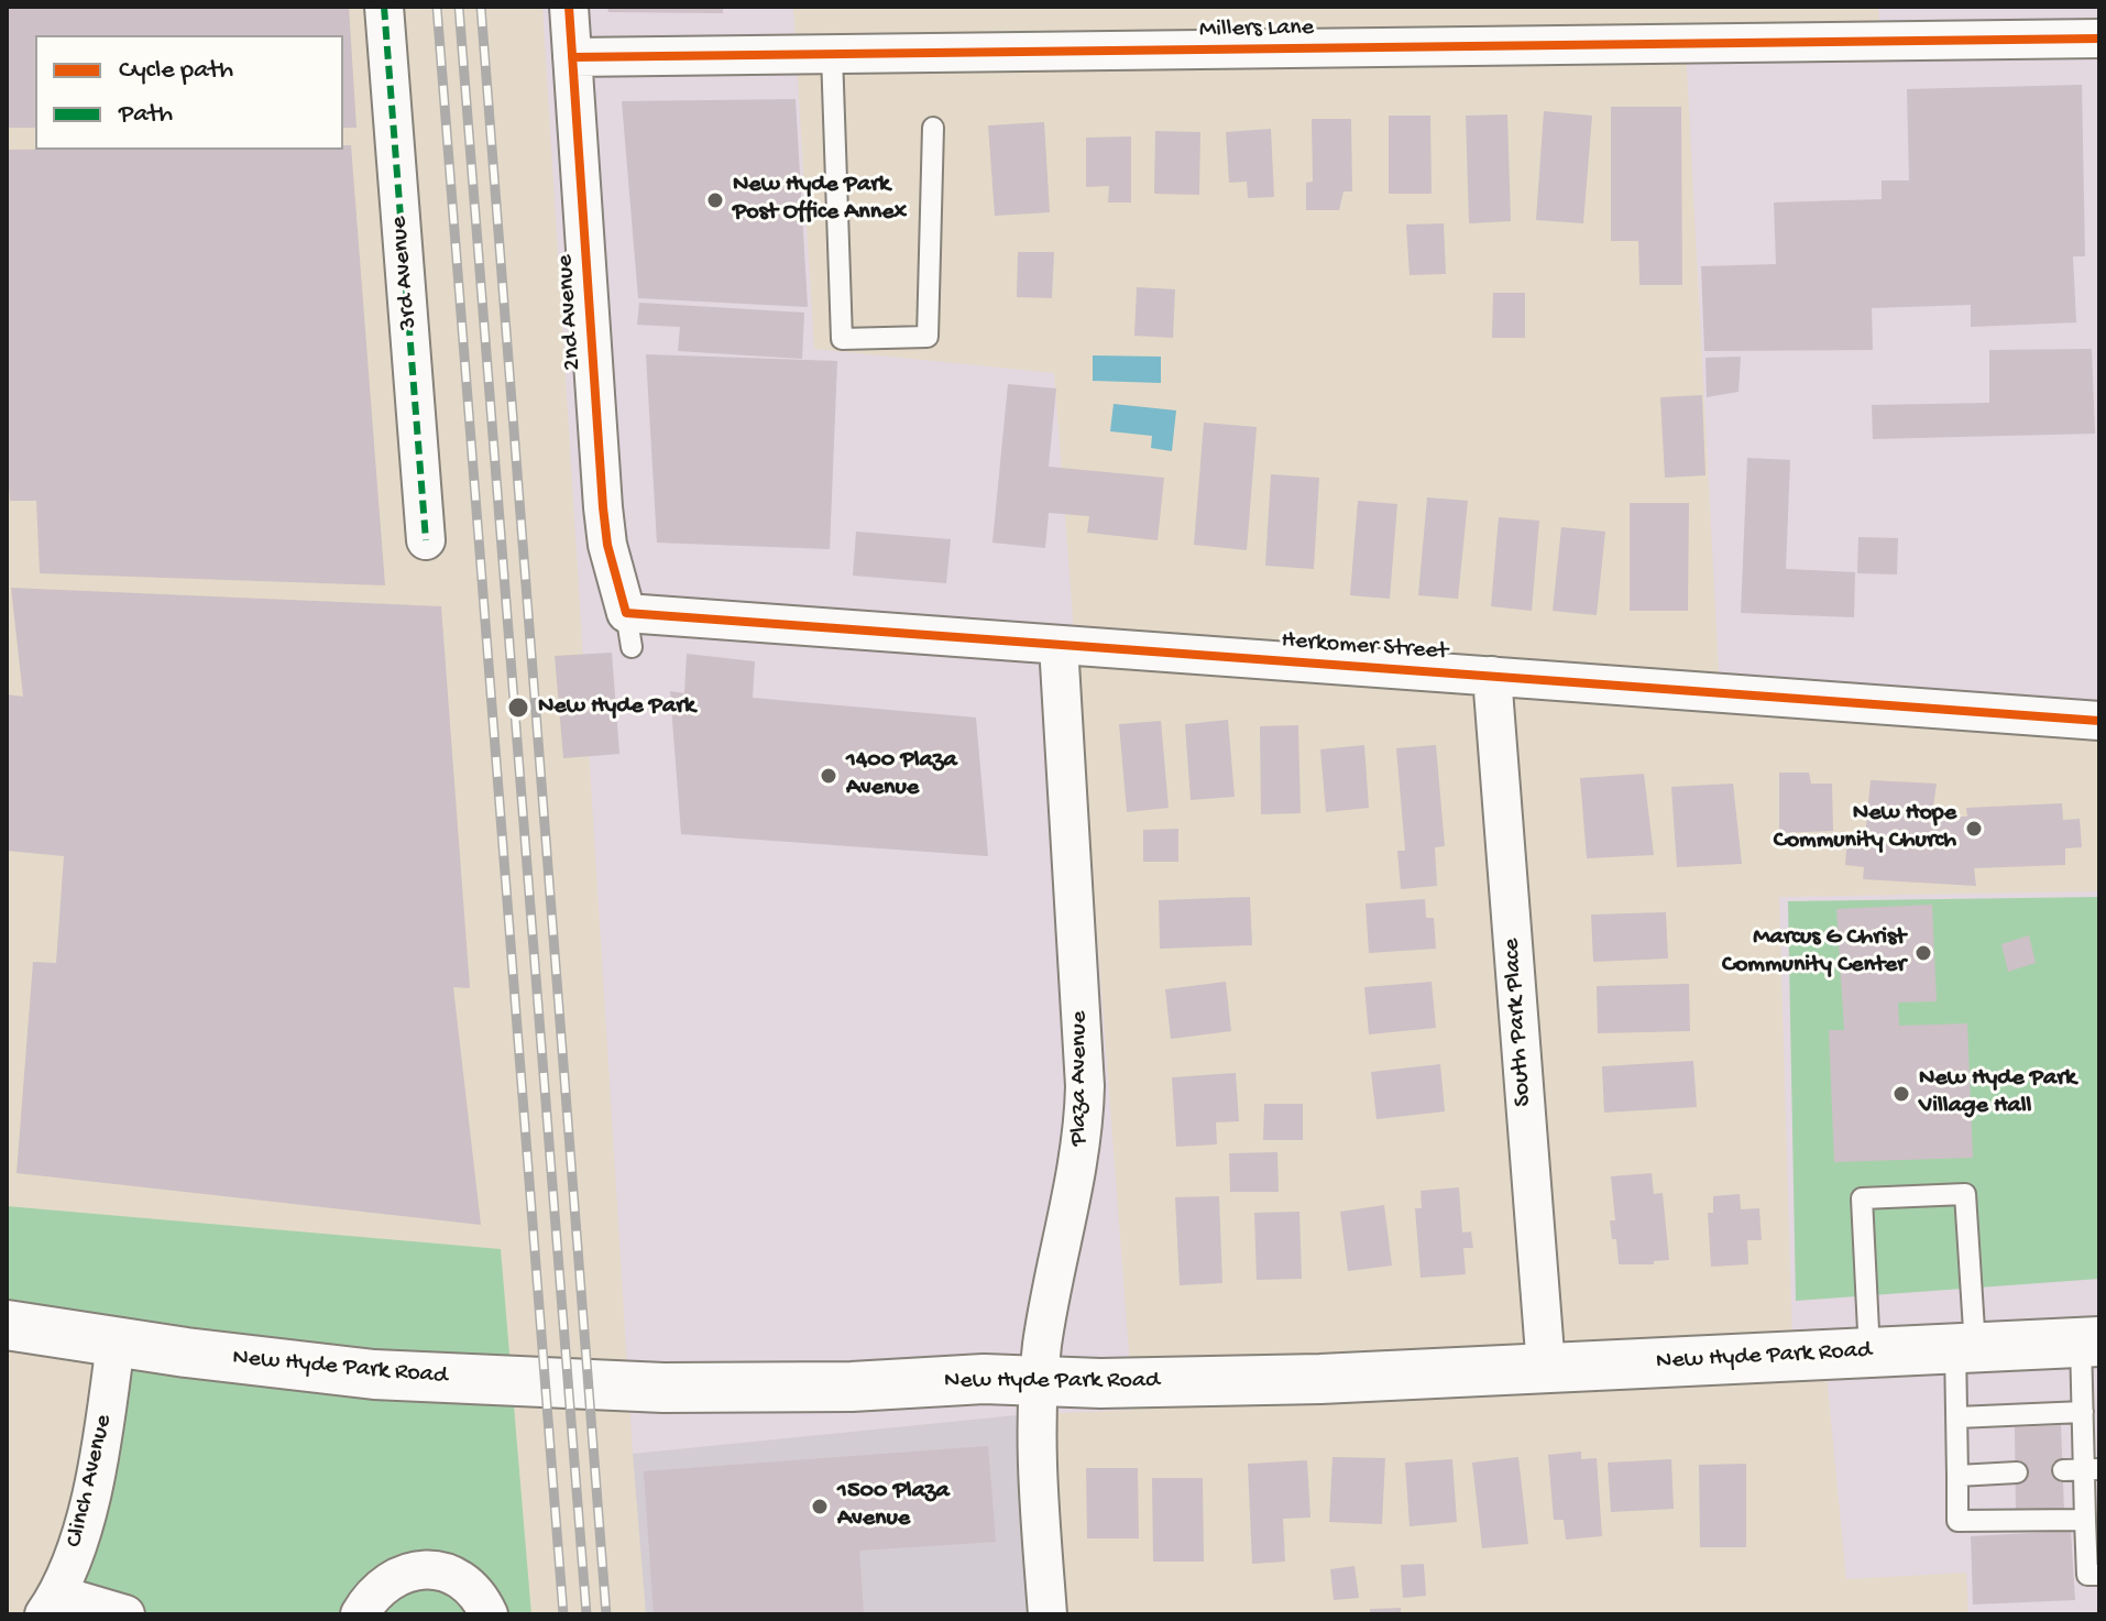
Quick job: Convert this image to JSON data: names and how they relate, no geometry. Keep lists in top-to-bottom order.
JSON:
{
  "streets": {
    "main road": ["New Hyde Park Road"],
    "street": [
      "Millers Lane",
      "3rd Avenue",
      "2nd Avenue",
      "Herkomer Street",
      "South Park Place",
      "Plaza Avenue",
      "Clinch Avenue"
    ]
  },
  "crossings": [
    ["Millers Lane", "2nd Avenue"],
    ["2nd Avenue", "Herkomer Street"],
    ["Herkomer Street", "South Park Place"],
    ["Herkomer Street", "Plaza Avenue"],
    ["South Park Place", "New Hyde Park Road"],
    ["Plaza Avenue", "New Hyde Park Road"],
    ["New Hyde Park Road", "Clinch Avenue"]
  ],
  "places": [
    "New Hyde Park Post Office Annex",
    "New Hyde Park",
    "1400 Plaza Avenue",
    "New Hope Community Church",
    "Marcus G Christ Community Center",
    "New Hyde Park Village Hall",
    "1500 Plaza Avenue"
  ],
  "legend": ["Cycle path", "Path"]
}
